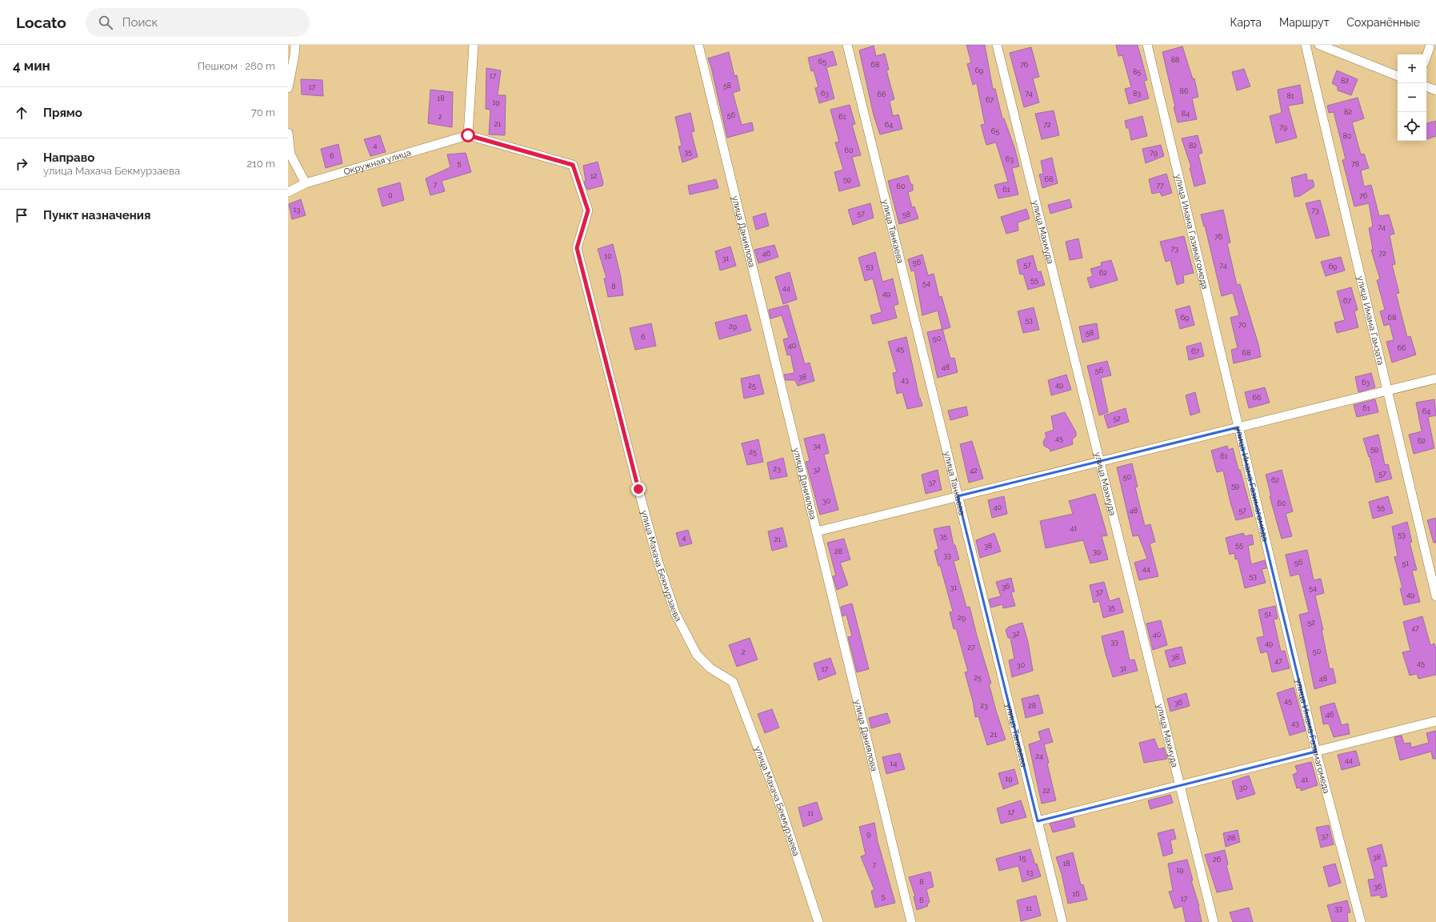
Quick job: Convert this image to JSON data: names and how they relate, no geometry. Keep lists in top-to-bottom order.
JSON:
{
  "streets": {
    "street": [
      "Окружная улица",
      "улица Даниялова",
      "улица Танкаева",
      "улица Махмуда",
      "улица Имама Газимагомеда",
      "улица Имама Гамзата",
      "улица Махача Бекмурзаева"
    ]
  },
  "crossings": [
    ["Окружная улица", "улица Махача Бекмурзаева"]
  ],
  "house_numbers": [
    "88",
    "65",
    "68",
    "76",
    "69",
    "85",
    "17",
    "82",
    "58",
    "17",
    "86",
    "63",
    "74",
    "83",
    "66",
    "81",
    "18",
    "67",
    "19",
    "82",
    "84",
    "56",
    "2",
    "61",
    "21",
    "64",
    "72",
    "79",
    "65",
    "80",
    "4",
    "82",
    "60",
    "35",
    "79",
    "6",
    "63",
    "5",
    "78",
    "12",
    "59",
    "68",
    "7",
    "77",
    "60",
    "61",
    "9",
    "76",
    "13",
    "73",
    "57",
    "58",
    "74",
    "76",
    "73",
    "46",
    "72",
    "10",
    "31",
    "56",
    "57",
    "74",
    "53",
    "69",
    "62",
    "55",
    "54",
    "8",
    "44",
    "49",
    "67",
    "69",
    "68",
    "53",
    "70",
    "29",
    "58",
    "6",
    "50",
    "40",
    "66",
    "45",
    "67",
    "68",
    "48",
    "56",
    "38",
    "43",
    "63",
    "49",
    "25",
    "66",
    "61",
    "64",
    "52",
    "45",
    "62",
    "34",
    "59",
    "25",
    "61",
    "23",
    "32",
    "42",
    "57",
    "50",
    "62",
    "37",
    "59",
    "30",
    "60",
    "40",
    "55",
    "48",
    "57",
    "41",
    "53",
    "35",
    "4",
    "21",
    "55",
    "38",
    "28",
    "39",
    "33",
    "56",
    "51",
    "44",
    "53",
    "36",
    "31",
    "54",
    "37",
    "49",
    "35",
    "51",
    "29",
    "52",
    "47",
    "32",
    "40",
    "33",
    "49",
    "27",
    "50",
    "2",
    "38",
    "47",
    "45",
    "30",
    "31",
    "17",
    "25",
    "48",
    "45",
    "36",
    "23",
    "28",
    "46",
    "43",
    "21",
    "24",
    "44",
    "14",
    "19",
    "41",
    "30",
    "22",
    "17",
    "11",
    "9",
    "37",
    "28",
    "38",
    "15",
    "26",
    "18",
    "7",
    "19",
    "13",
    "8",
    "36",
    "16",
    "5",
    "17",
    "6",
    "11",
    "33"
  ],
  "page": {
    "header": "Locato",
    "search": "Поиск",
    "nav": ["Карта", "Маршрут", "Сохранённые"],
    "heading": ["4 мин", "Пешком · 280 m"],
    "map_buttons": ["+", "−"],
    "list": [
      ["Прямо", "70 m"],
      ["Направо", "улица Махача Бекмурзаева", "210 m"],
      "Пункт назначения"
    ]
  }
}
